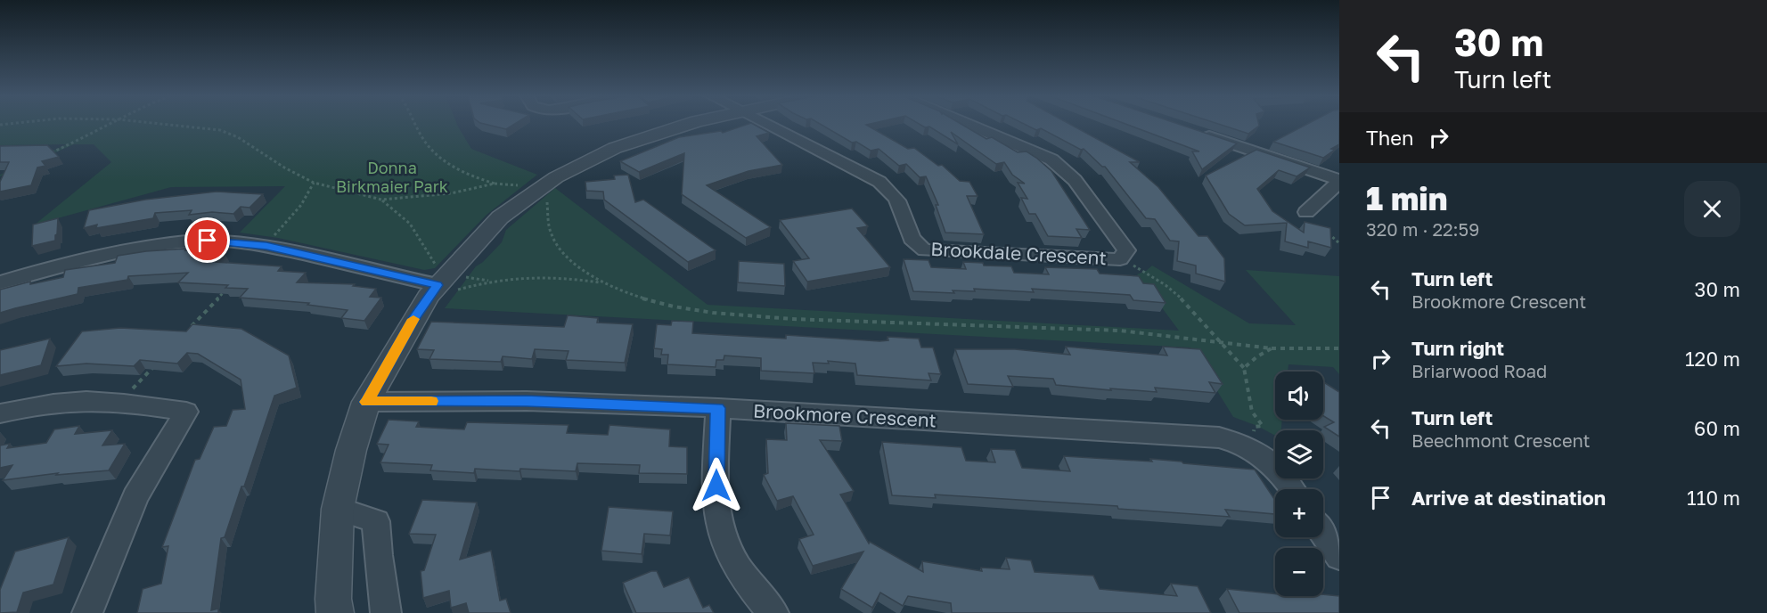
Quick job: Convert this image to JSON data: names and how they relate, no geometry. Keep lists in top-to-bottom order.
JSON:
{
  "streets": {
    "street": ["Brookdale Crescent", "Brookmore Crescent"]
  },
  "parks": ["Donna Birkmaier Park"],
  "page": {
    "turn": ["30 m", "Turn left"],
    "then": "Then",
    "heading": ["1 min", "320 m · 22:59"],
    "list": [
      {
        "name": "Turn left",
        "note": "Brookmore Crescent",
        "value": "30 m"
      },
      {
        "name": "Turn right",
        "note": "Briarwood Road",
        "value": "120 m"
      },
      {
        "name": "Turn left",
        "note": "Beechmont Crescent",
        "value": "60 m"
      },
      {
        "name": "Arrive at destination",
        "value": "110 m"
      }
    ],
    "map_buttons": ["+", "−"]
  }
}
